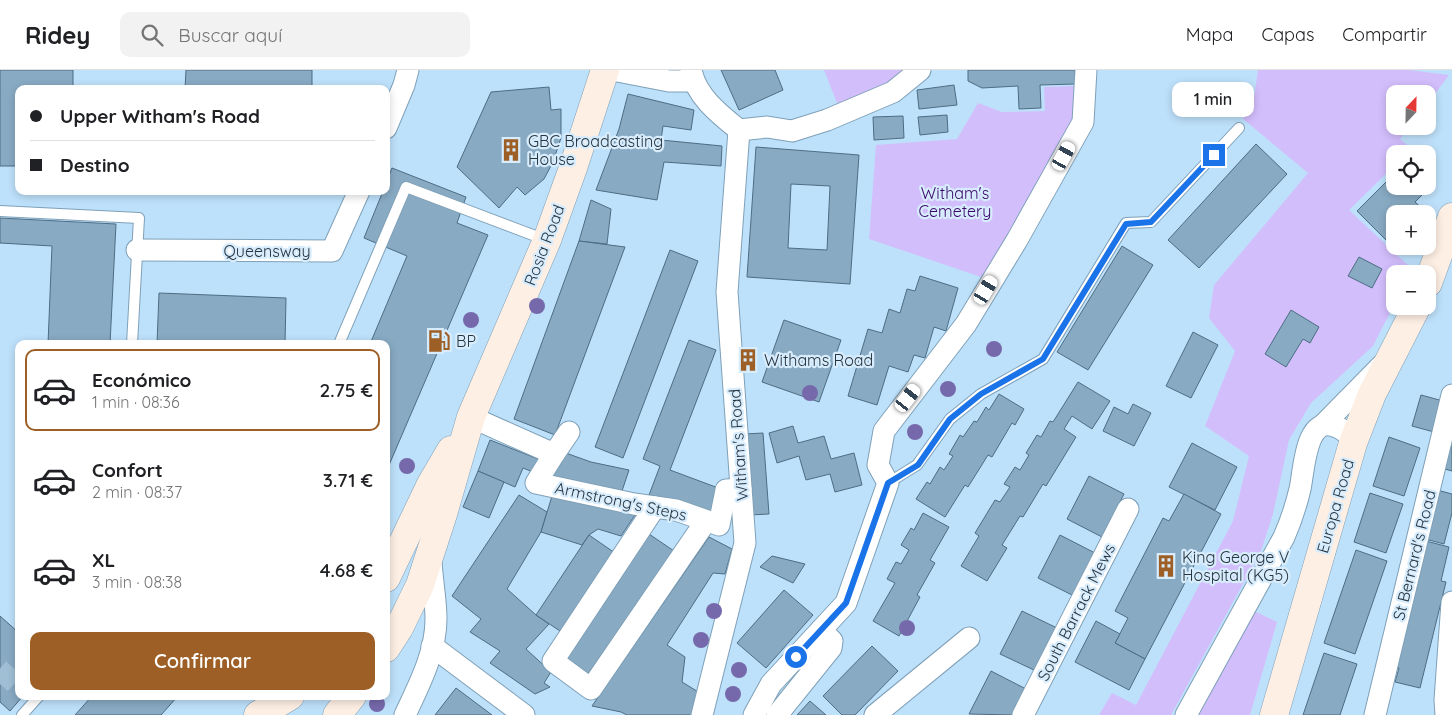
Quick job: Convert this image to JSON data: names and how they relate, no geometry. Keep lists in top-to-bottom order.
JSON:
{
  "streets": {
    "main road": ["Rosia Road", "Europa Road"],
    "street": [
      "Queensway",
      "Witham's Road",
      "Armstrong's Steps",
      "St Bernard's Road",
      "South Barrack Mews"
    ]
  },
  "crossings": [
    ["Witham's Road", "Armstrong's Steps"]
  ],
  "parks": ["Witham's Cemetery"],
  "places": {
    "building": ["GBC Broadcasting House", "Withams Road", "King George V Hospital (KG5)"],
    "fuel station": ["BP"]
  },
  "north": "top",
  "page": {
    "header": "Ridey",
    "search": "Buscar aquí",
    "nav": ["Mapa", "Capas", "Compartir"],
    "bubble": "1 min",
    "map_buttons": ["+", "−"],
    "banner": ["Upper Witham's Road", "Destino"],
    "list": [
      {
        "name": "Económico",
        "note": "1 min · 08:36",
        "value": "2.75 €"
      },
      {
        "name": "Confort",
        "note": "2 min · 08:37",
        "value": "3.71 €"
      },
      {
        "name": "XL",
        "note": "3 min · 08:38",
        "value": "4.68 €"
      }
    ],
    "buttons": "Confirmar"
  }
}
